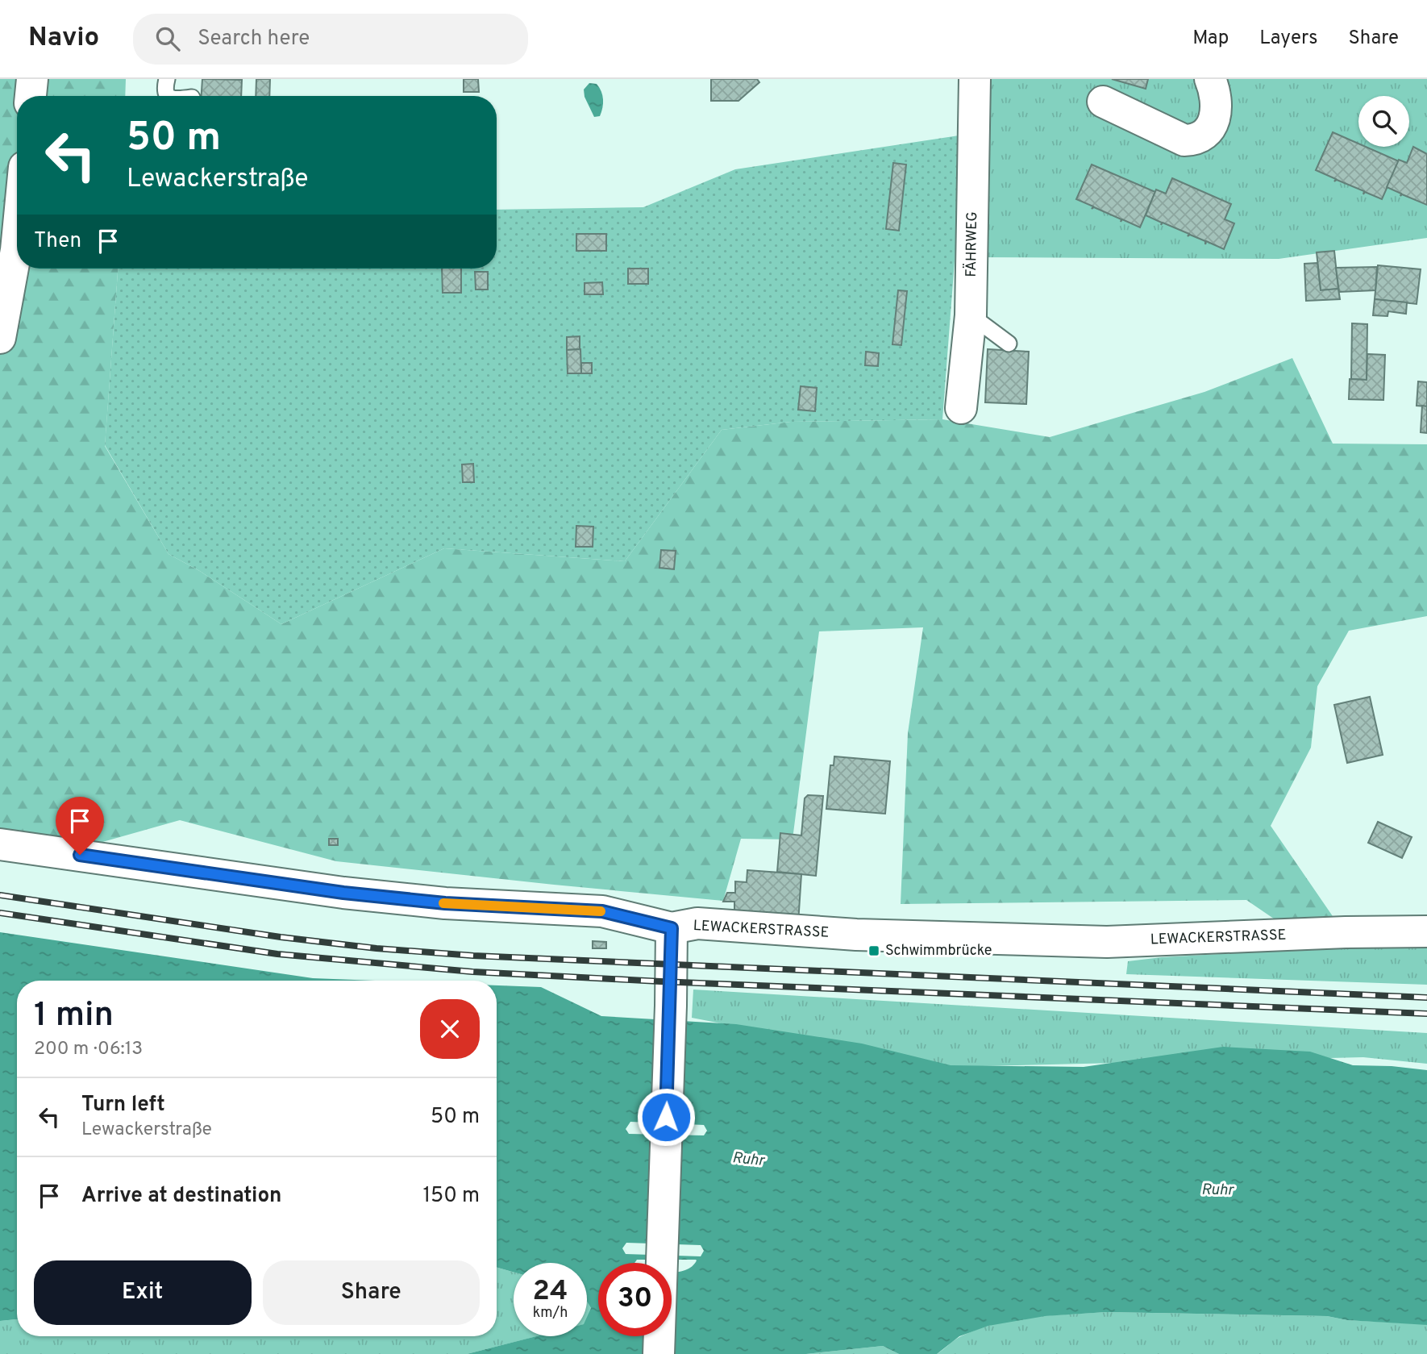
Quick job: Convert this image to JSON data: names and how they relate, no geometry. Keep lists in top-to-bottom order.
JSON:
{
  "streets": {
    "street": ["FÄHRWEG", "LEWACKERSTRASSE"]
  },
  "water": ["Ruhr"],
  "places": {
    "transit": ["Schwimmbrücke"]
  },
  "page": {
    "header": "Navio",
    "search": "Search here",
    "nav": ["Map", "Layers", "Share"],
    "turn": ["50 m", "Lewackerstraße"],
    "then": "Then",
    "heading": ["1 min", "200 m · 06:13"],
    "list": [
      {
        "name": "Turn left",
        "note": "Lewackerstraße",
        "value": "50 m"
      },
      {
        "name": "Arrive at destination",
        "value": "150 m"
      }
    ],
    "buttons": ["Exit", "Share"],
    "speed": "24 km/h",
    "limit": "30"
  }
}
